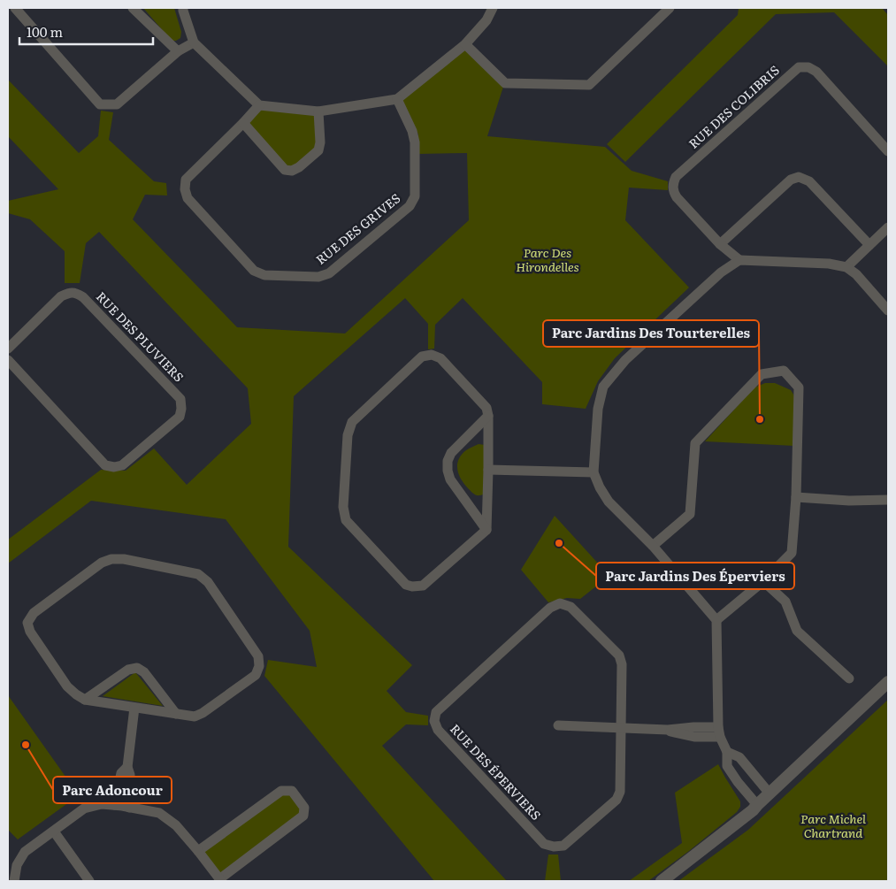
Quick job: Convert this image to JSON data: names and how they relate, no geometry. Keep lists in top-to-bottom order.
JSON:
{
  "streets": {
    "street": [
      "RUE DES COLIBRIS",
      "RUE DES GRIVES",
      "RUE DES PLUVIERS",
      "RUE DES ÉPERVIERS"
    ]
  },
  "parks": ["Parc Des Hirondelles", "Parc Michel Chartrand"],
  "places": ["Parc Jardins Des Tourterelles", "Parc Jardins Des Éperviers", "Parc Adoncour"],
  "scale_bar": "100 m"
}
